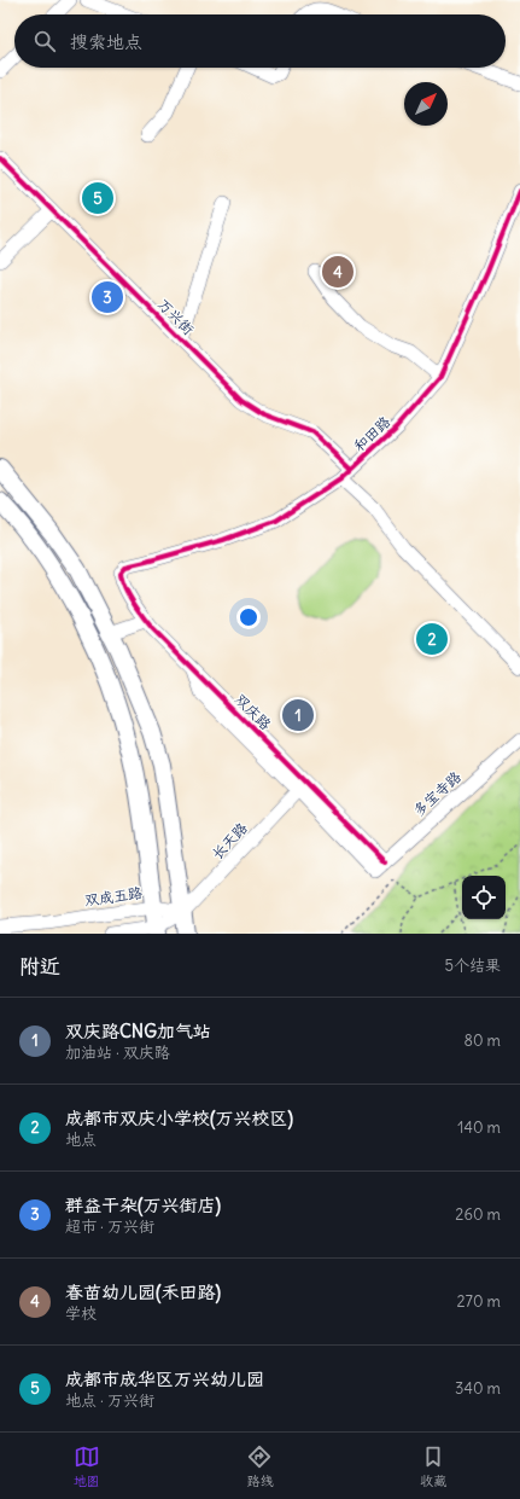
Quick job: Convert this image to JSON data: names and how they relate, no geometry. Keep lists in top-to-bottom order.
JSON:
{
  "streets": {
    "street": [
      "万兴街",
      "和田路",
      "双庆路",
      "多宝寺路",
      "长天路",
      "双成五路"
    ]
  },
  "crossings": [
    ["万兴街", "和田路"],
    ["和田路", "双庆路"],
    ["双庆路", "多宝寺路"],
    ["双庆路", "长天路"],
    ["长天路", "双成五路"]
  ],
  "north": "top right",
  "page": {
    "search": "搜索地点",
    "pins": [
      "5",
      "4",
      "3",
      "2",
      "1"
    ],
    "heading": ["附近", "5个结果"],
    "list": [
      {
        "mark": "1",
        "name": "双庆路CNG加气站",
        "note": "加油站 · 双庆路",
        "value": "80 m"
      },
      {
        "mark": "2",
        "name": "成都市双庆小学校(万兴校区)",
        "note": "地点",
        "value": "140 m"
      },
      {
        "mark": "3",
        "name": "群益干杂(万兴街店)",
        "note": "超市 · 万兴街",
        "value": "260 m"
      },
      {
        "mark": "4",
        "name": "春苗幼儿园(禾田路)",
        "note": "学校",
        "value": "270 m"
      },
      {
        "mark": "5",
        "name": "成都市成华区万兴幼儿园",
        "note": "地点 · 万兴街",
        "value": "340 m"
      }
    ],
    "nav": ["地图", "路线", "收藏"]
  }
}
